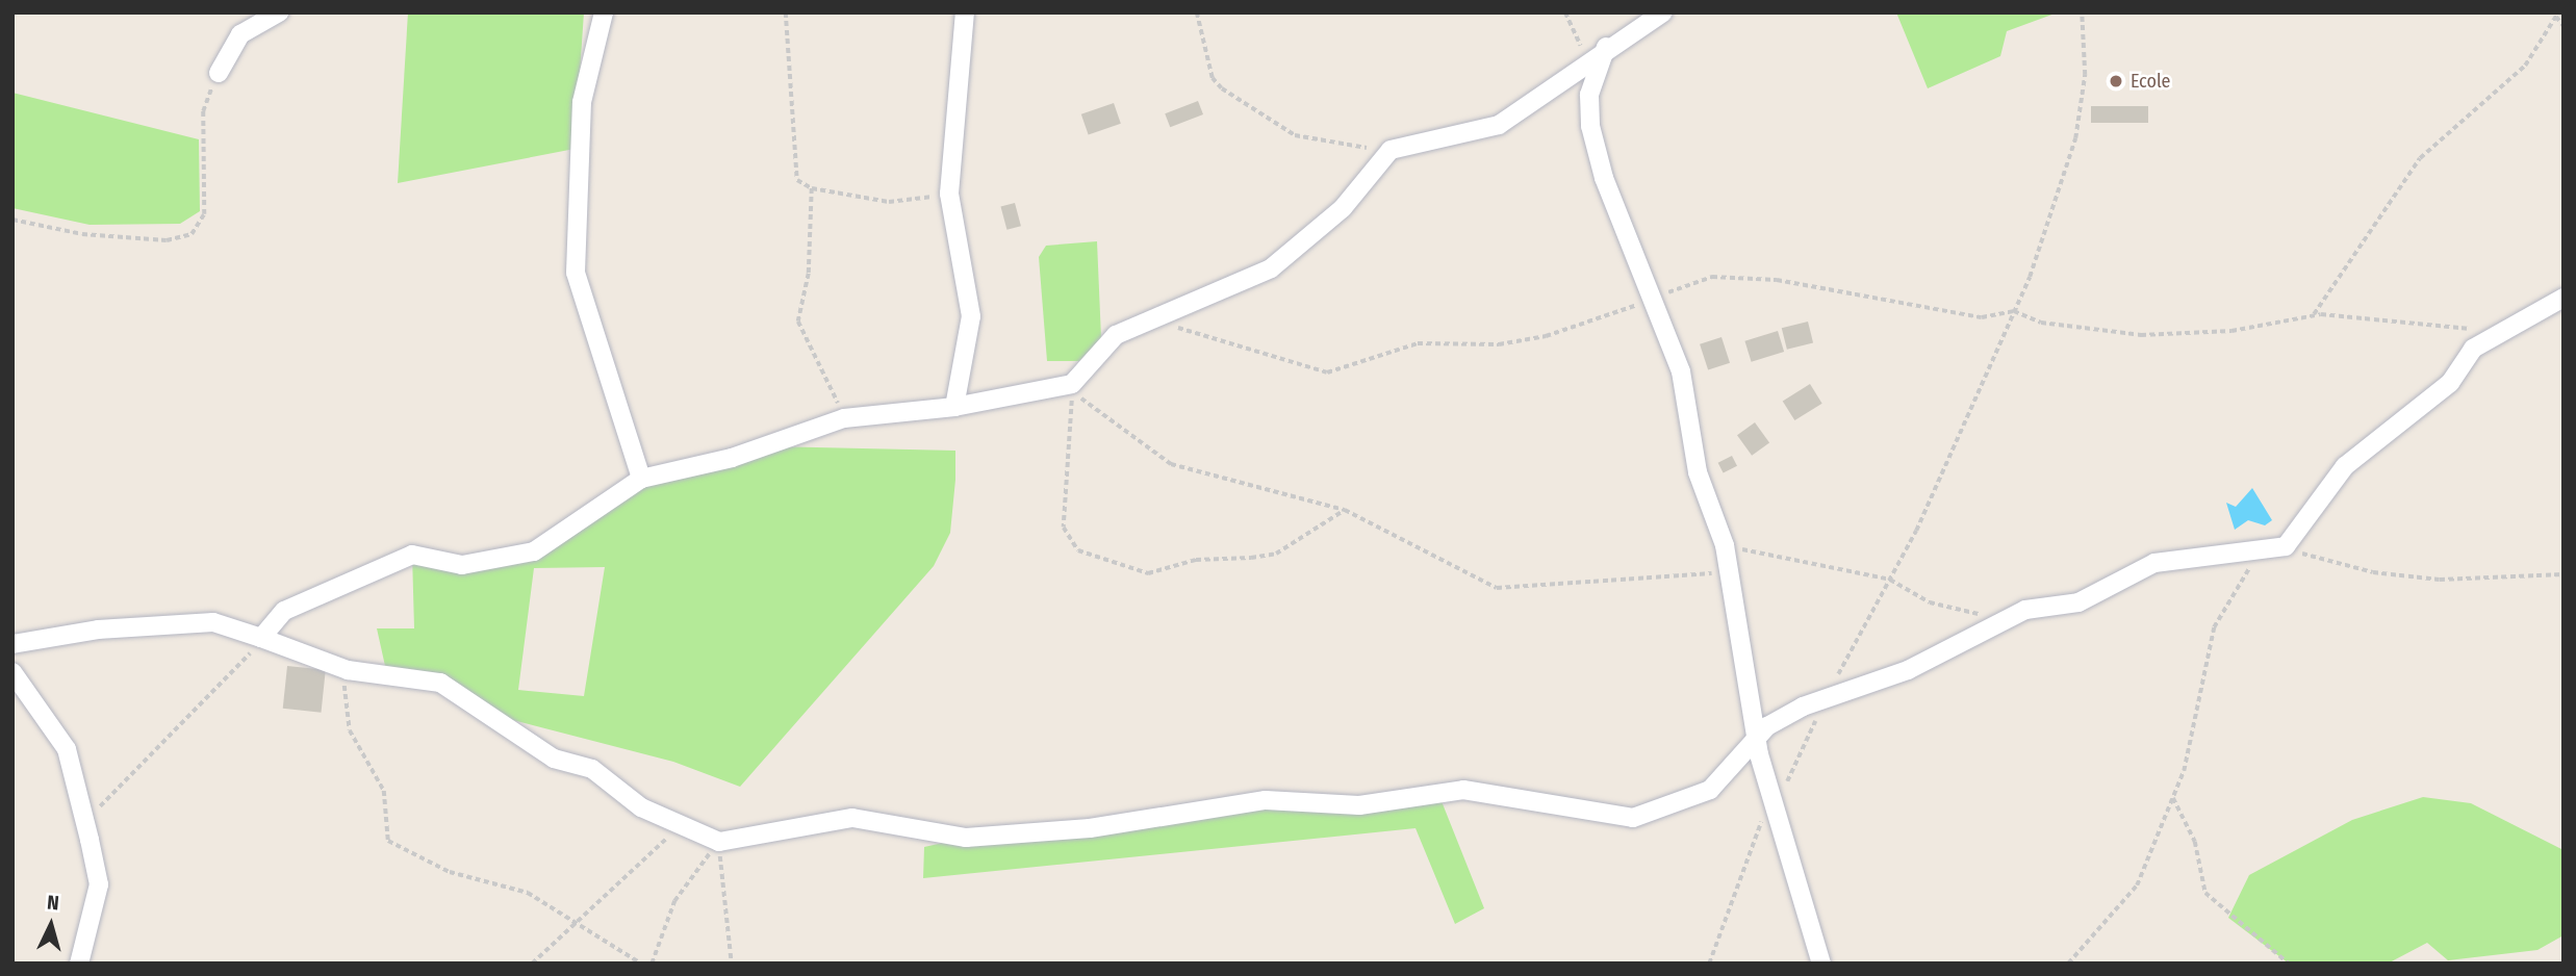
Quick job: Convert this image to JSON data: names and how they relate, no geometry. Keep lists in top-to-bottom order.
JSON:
{
  "places": ["Ecole"],
  "north": "top"
}
